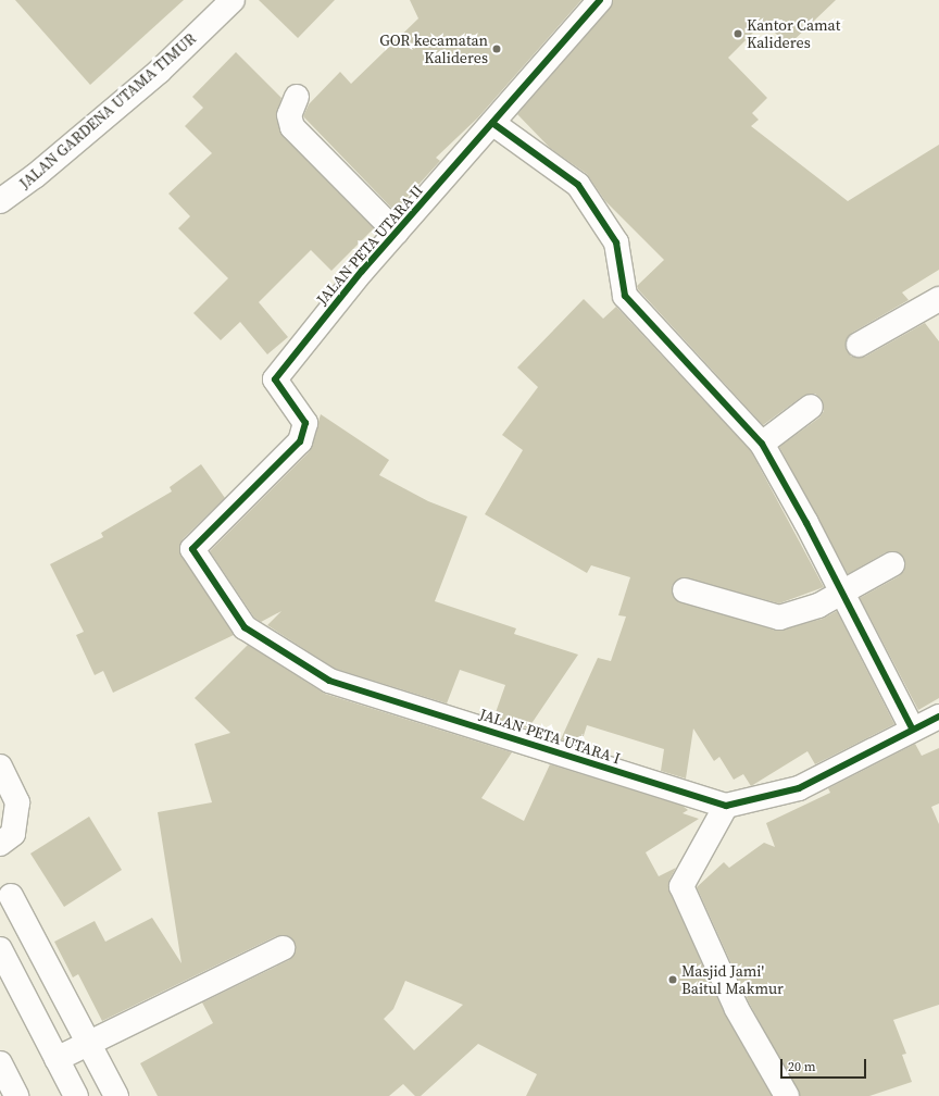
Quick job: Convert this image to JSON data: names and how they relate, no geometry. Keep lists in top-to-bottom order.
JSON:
{
  "streets": {
    "street": ["JALAN GARDENA UTAMA TIMUR", "JALAN PETA UTARA II", "JALAN PETA UTARA I"]
  },
  "crossings": [
    ["JALAN PETA UTARA II", "JALAN PETA UTARA I"]
  ],
  "places": ["Kantor Camat Kalideres", "GOR kecamatan Kalideres", "Masjid Jami' Baitul Makmur"],
  "scale_bar": "20 m"
}
